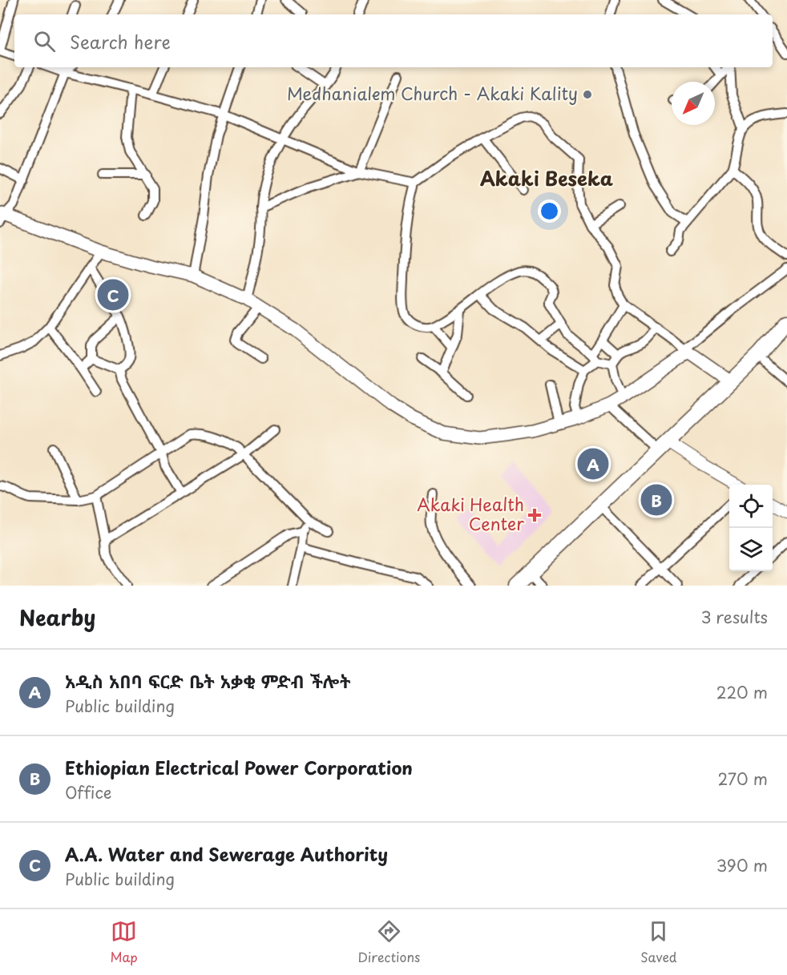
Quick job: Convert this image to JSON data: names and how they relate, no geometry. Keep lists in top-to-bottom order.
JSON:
{
  "districts": ["Akaki Beseka"],
  "places": {
    "other": ["Medhanialem Church - Akaki Kality"],
    "health": ["Akaki Health Center"]
  },
  "north": "bottom left",
  "page": {
    "search": "Search here",
    "pins": ["C", "A", "B"],
    "heading": ["Nearby", "3 results"],
    "list": [
      {
        "mark": "A",
        "name": "አዲስ አበባ ፍርድ ቤት አቃቂ ምድብ ችሎት",
        "note": "Public building",
        "value": "220 m"
      },
      {
        "mark": "B",
        "name": "Ethiopian Electrical Power Corporation",
        "note": "Office",
        "value": "270 m"
      },
      {
        "mark": "C",
        "name": "A.A. Water and Sewerage Authority",
        "note": "Public building",
        "value": "390 m"
      }
    ],
    "nav": ["Map", "Directions", "Saved"]
  }
}
